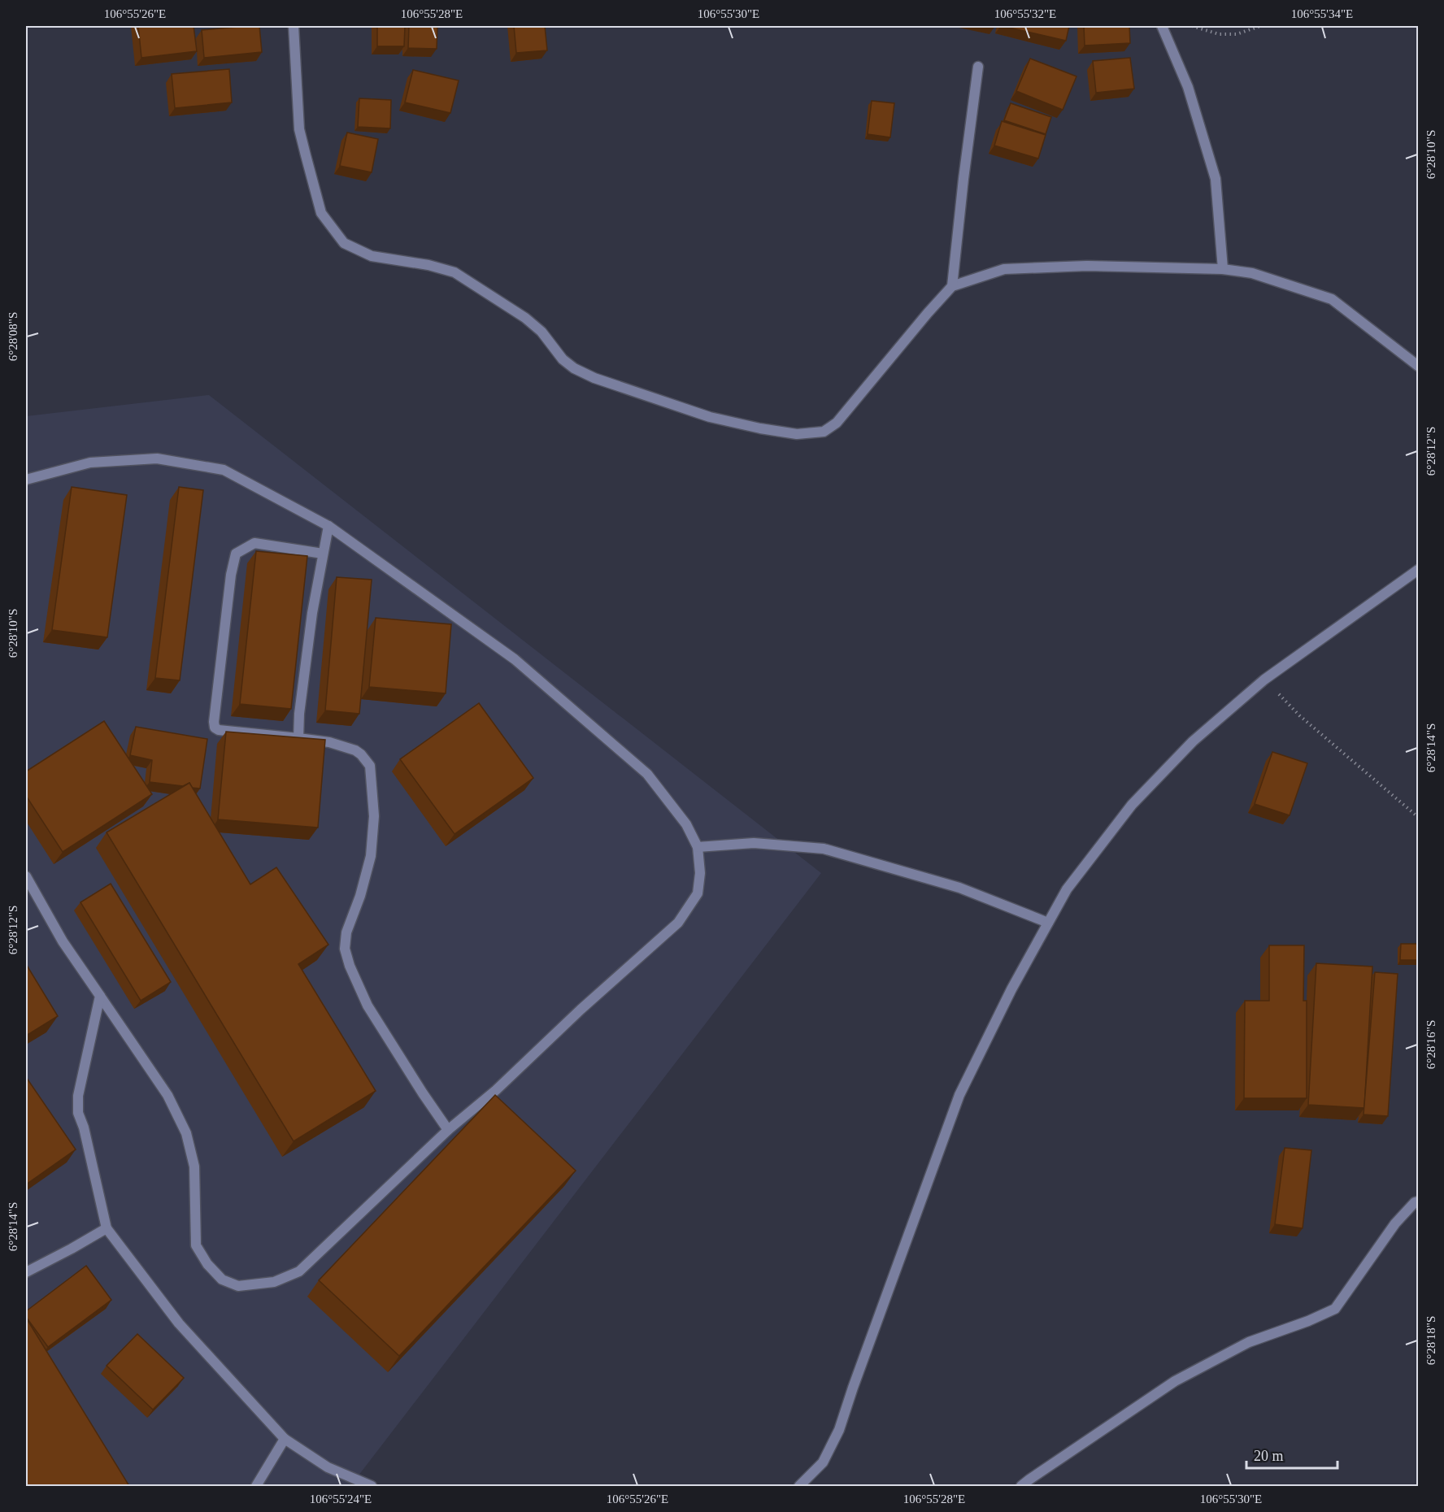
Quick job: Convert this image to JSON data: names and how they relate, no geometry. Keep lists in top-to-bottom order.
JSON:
{
  "scale_bar": "20 m",
  "coordinates": [
    "106°55'26\"E",
    "106°55'28\"E",
    "106°55'30\"E",
    "106°55'32\"E",
    "106°55'34\"E",
    "6°28'10\"S",
    "6°28'08\"S",
    "6°28'12\"S",
    "6°28'14\"S",
    "6°28'16\"S",
    "6°28'18\"S",
    "106°55'24\"E"
  ]
}
